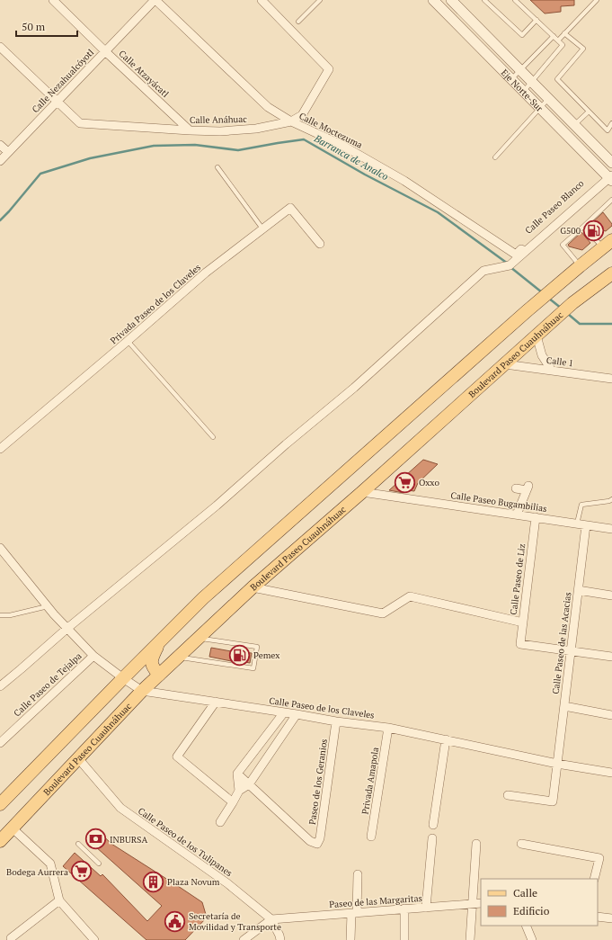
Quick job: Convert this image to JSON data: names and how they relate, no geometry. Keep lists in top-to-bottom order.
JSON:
{
  "streets": {
    "main road": ["Boulevard Paseo Cuauhnáhuac"],
    "street": [
      "Calle Atzayácatl",
      "Calle Nezahualcóyotl",
      "Eje Norte-Sur",
      "Calle Anáhuac",
      "Calle Moctezuma",
      "Calle Paseo Blanco",
      "Privada Paseo de los Claveles",
      "Calle 1",
      "Calle Paseo Bugambilias",
      "Calle Paseo de Liz",
      "Calle Paseo de las Acacias",
      "Calle Paseo de Tejalpa",
      "Calle Paseo de los Claveles",
      "Privada Amapola",
      "Paseo de los Geranios",
      "Calle Paseo de los Tulipanes",
      "Paseo de las Margaritas"
    ]
  },
  "crossings": [
    ["Calle Atzayácatl", "Calle Nezahualcóyotl"],
    ["Calle Atzayácatl", "Calle Anáhuac"],
    ["Calle Nezahualcóyotl", "Calle Anáhuac"],
    ["Calle Nezahualcóyotl", "Calle Moctezuma"],
    ["Eje Norte-Sur", "Calle Paseo Blanco"],
    ["Calle Anáhuac", "Calle Moctezuma"],
    ["Calle Moctezuma", "Calle Paseo Blanco"],
    ["Boulevard Paseo Cuauhnáhuac", "Calle 1"],
    ["Boulevard Paseo Cuauhnáhuac", "Calle Paseo Bugambilias"],
    ["Boulevard Paseo Cuauhnáhuac", "Calle Paseo de los Claveles"],
    ["Boulevard Paseo Cuauhnáhuac", "Calle Paseo de los Tulipanes"],
    ["Calle Paseo Bugambilias", "Calle Paseo de Liz"],
    ["Calle Paseo Bugambilias", "Calle Paseo de las Acacias"],
    ["Calle Paseo de Liz", "Calle Paseo de las Acacias"],
    ["Calle Paseo de las Acacias", "Calle Paseo de los Claveles"],
    ["Calle Paseo de Tejalpa", "Calle Paseo de los Claveles"],
    ["Calle Paseo de los Claveles", "Privada Amapola"],
    ["Calle Paseo de los Claveles", "Paseo de los Geranios"],
    ["Calle Paseo de los Tulipanes", "Paseo de las Margaritas"]
  ],
  "water": ["Barranca de Analco"],
  "places": {
    "fuel station": ["G500", "Pemex"],
    "supermarket": ["Oxxo", "Bodega Aurrera"],
    "bank": ["INBURSA"],
    "building": ["Plaza Novum"],
    "public building": ["Secretaría de Movilidad y Transporte"]
  },
  "legend": ["Calle", "Edificio"],
  "scale_bar": "50 m"
}
